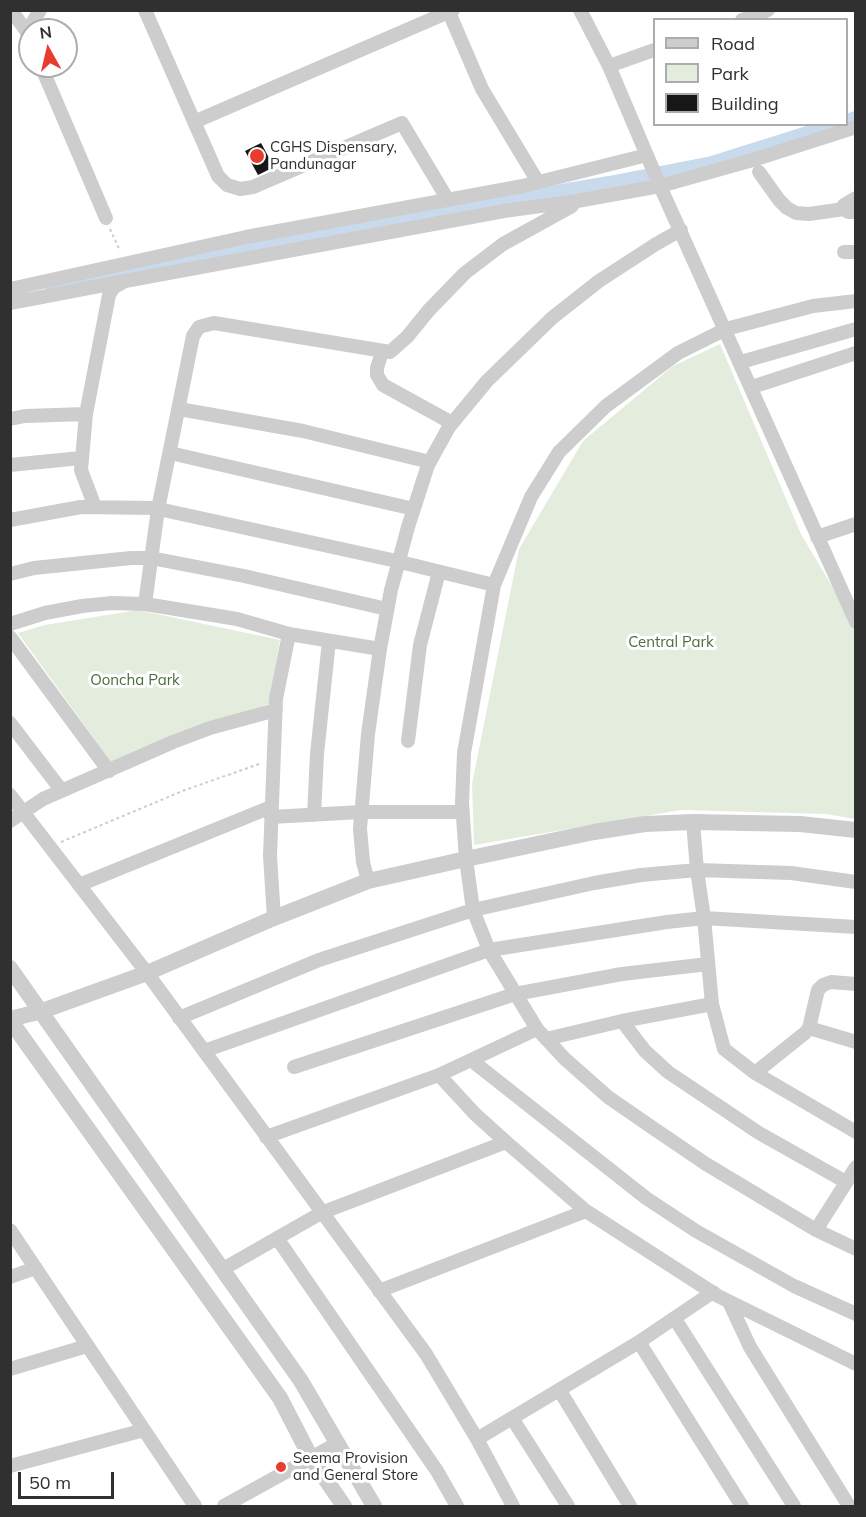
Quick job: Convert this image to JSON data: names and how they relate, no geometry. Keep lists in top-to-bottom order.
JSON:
{
  "parks": ["Central Park", "Ooncha Park"],
  "places": ["CGHS Dispensary, Pandunagar", "Seema Provision and General Store"],
  "legend": ["Road", "Park", "Building"],
  "scale_bar": "50 m",
  "north": "top"
}
